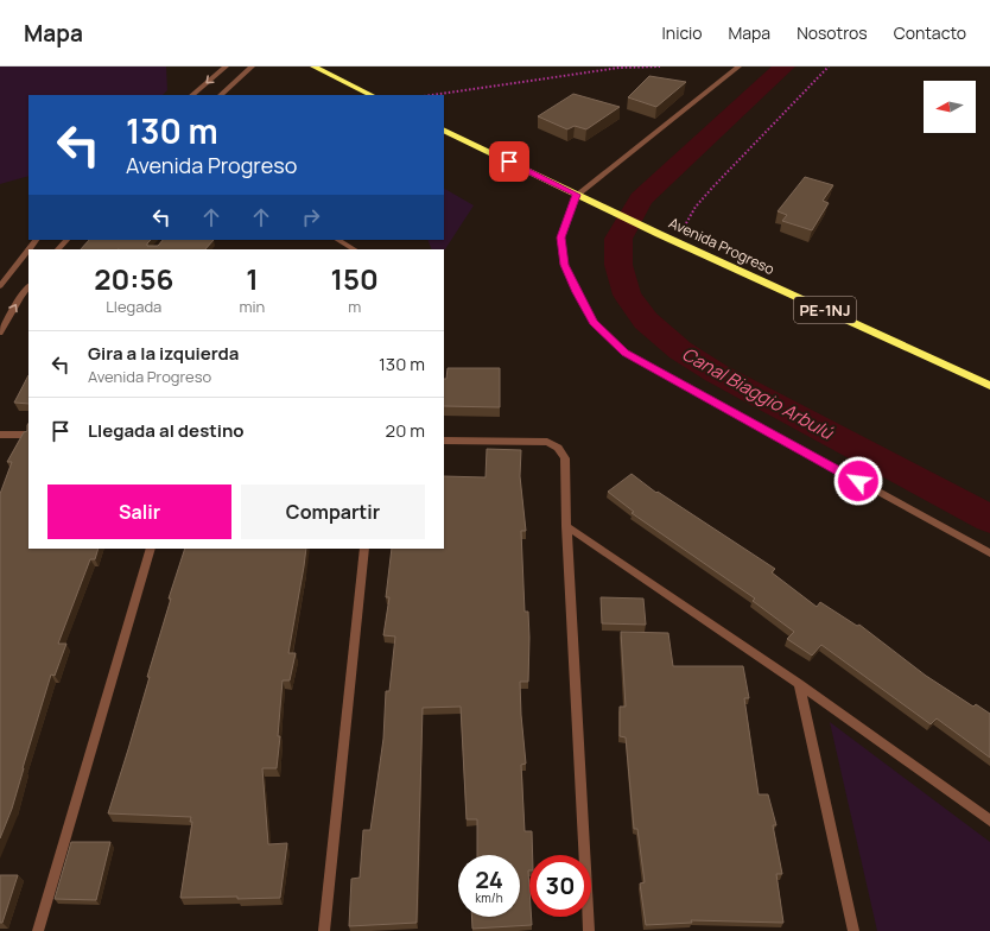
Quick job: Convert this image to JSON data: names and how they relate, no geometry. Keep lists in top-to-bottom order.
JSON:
{
  "streets": {
    "main road": ["Avenida Progreso", "PE-1NJ"]
  },
  "water": ["Canal Biaggio Arbulú"],
  "north": "left",
  "page": {
    "header": "Mapa",
    "nav": [
      "Inicio",
      "Mapa",
      "Nosotros",
      "Contacto"
    ],
    "turn": ["130 m", "Avenida Progreso"],
    "eta": [
      "20:56",
      "Llegada",
      "1",
      "min",
      "150",
      "m"
    ],
    "list": [
      {
        "name": "Gira a la izquierda",
        "note": "Avenida Progreso",
        "value": "130 m"
      },
      {
        "name": "Llegada al destino",
        "value": "20 m"
      }
    ],
    "buttons": ["Salir", "Compartir"],
    "speed": "24 km/h",
    "limit": "30"
  }
}
